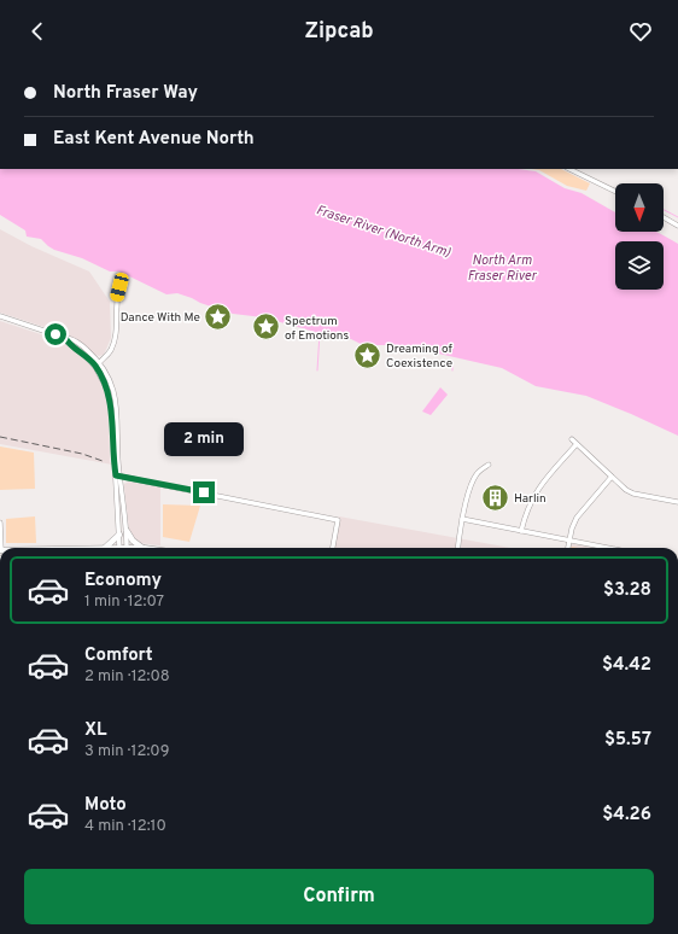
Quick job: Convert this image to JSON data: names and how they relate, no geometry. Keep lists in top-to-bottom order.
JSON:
{
  "water": ["Fraser River (North Arm)", "North Arm Fraser River"],
  "places": {
    "place": ["Dance With Me", "Spectrum of Emotions", "Dreaming of Coexistence"],
    "building": ["Harlin"]
  },
  "north": "bottom",
  "page": {
    "header": "Zipcab",
    "banner": ["North Fraser Way", "East Kent Avenue North"],
    "bubble": "2 min",
    "list": [
      {
        "name": "Economy",
        "note": "1 min · 12:07",
        "value": "$3.28"
      },
      {
        "name": "Comfort",
        "note": "2 min · 12:08",
        "value": "$4.42"
      },
      {
        "name": "XL",
        "note": "3 min · 12:09",
        "value": "$5.57"
      },
      {
        "name": "Moto",
        "note": "4 min · 12:10",
        "value": "$4.26"
      }
    ],
    "buttons": "Confirm"
  }
}
